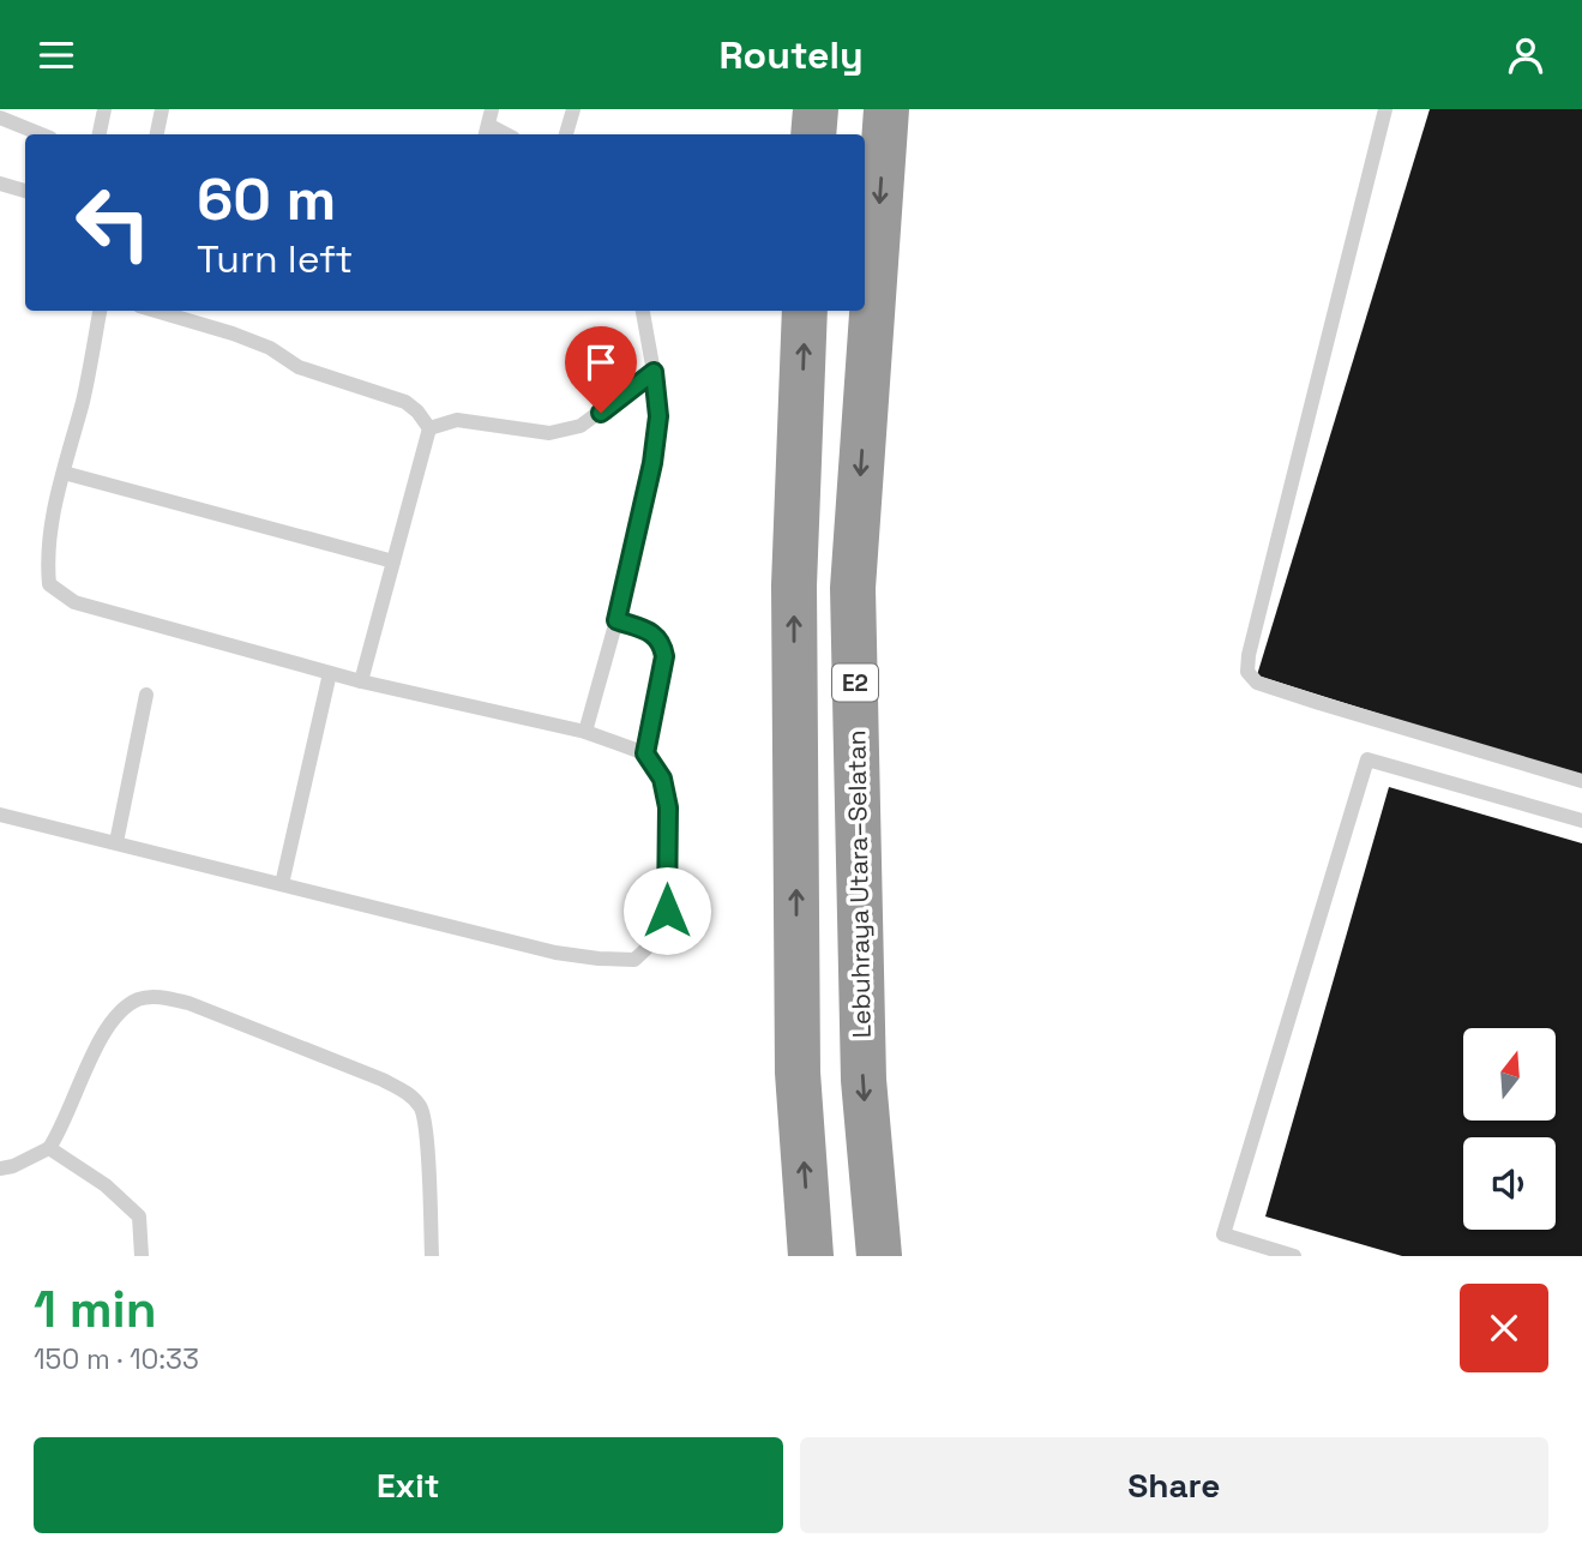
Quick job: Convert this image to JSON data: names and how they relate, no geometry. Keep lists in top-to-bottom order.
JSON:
{
  "streets": {
    "highway": ["E2", "Lebuhraya Utara–Selatan"]
  },
  "north": "top",
  "page": {
    "header": "Routely",
    "turn": ["60 m", "Turn left"],
    "heading": ["1 min", "150 m · 10:33"],
    "buttons": ["Exit", "Share"]
  }
}
